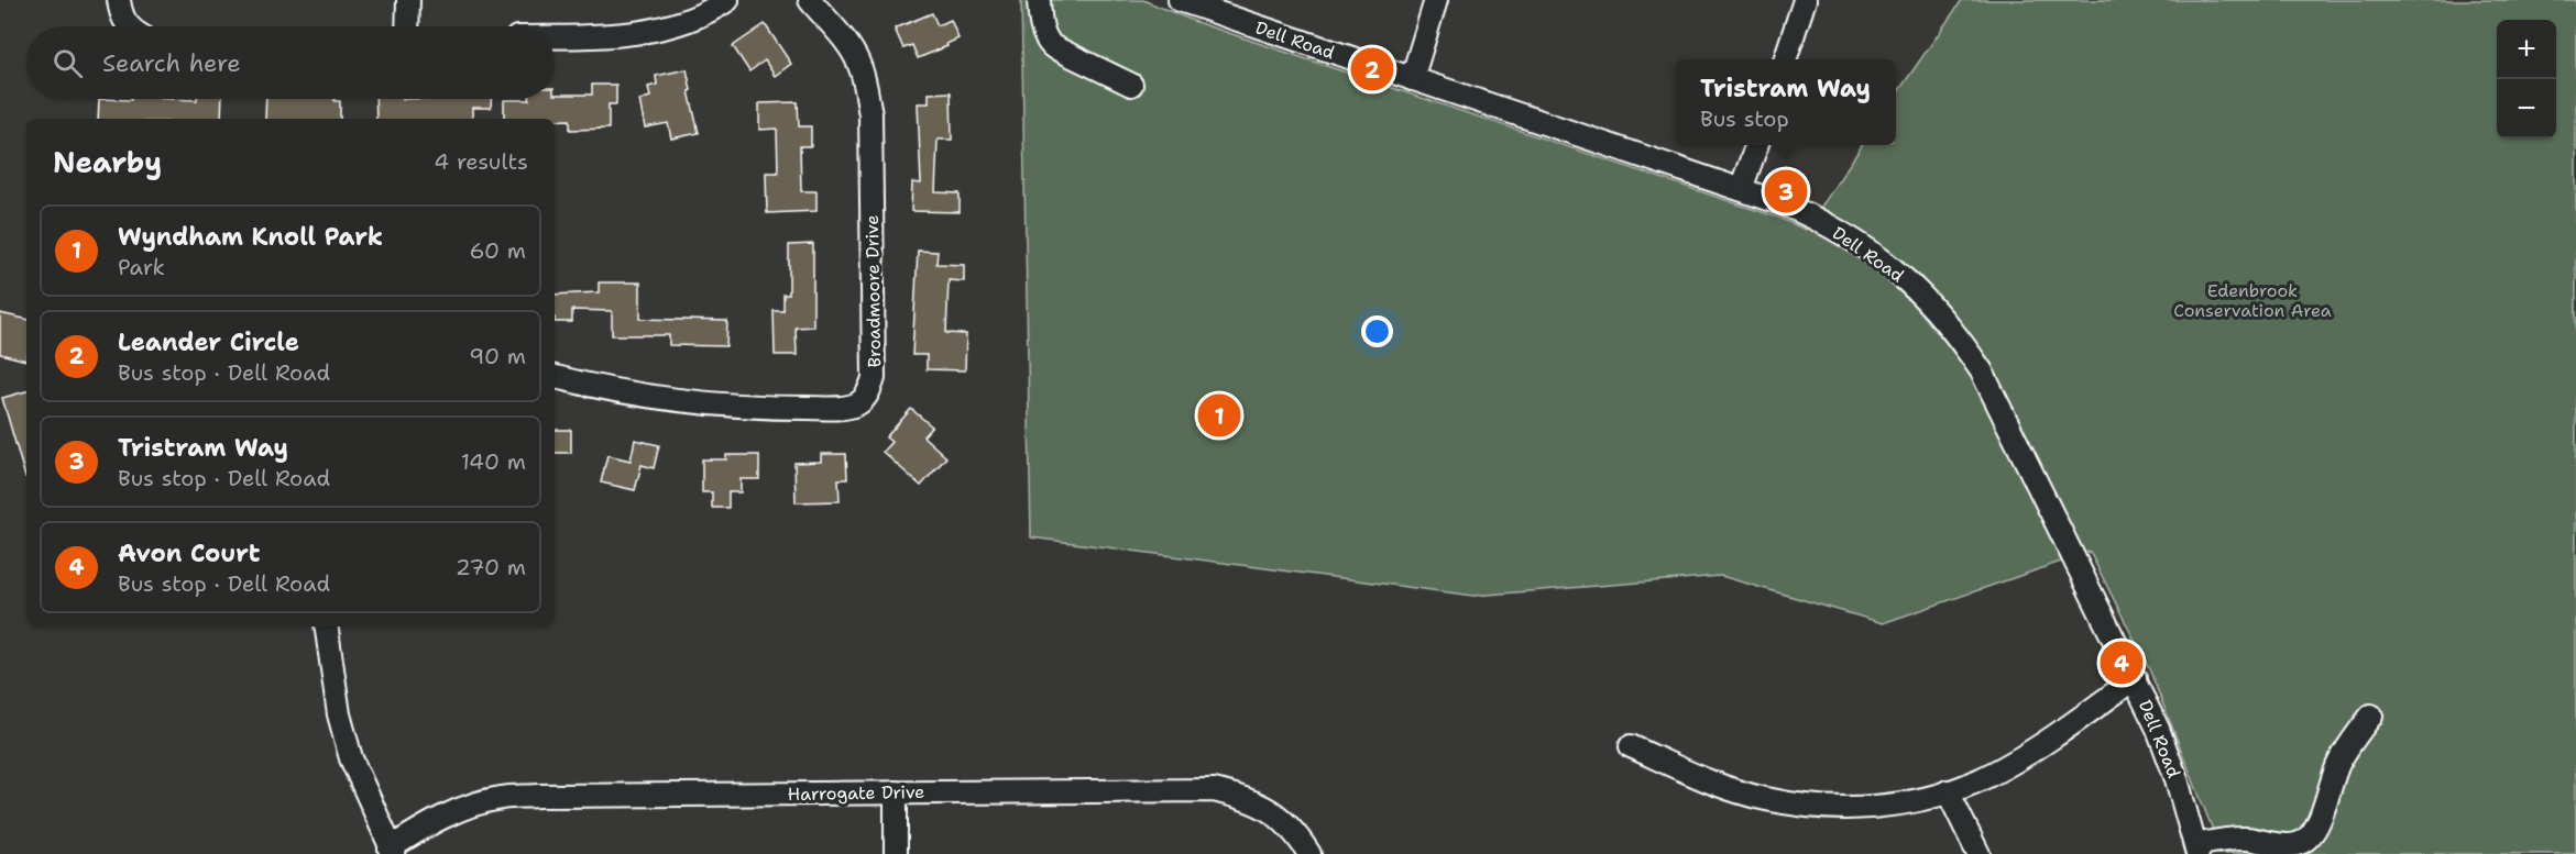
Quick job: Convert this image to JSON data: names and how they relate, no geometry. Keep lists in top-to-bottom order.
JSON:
{
  "streets": {
    "street": ["Dell Road", "Broadmoore Drive", "Harrogate Drive"]
  },
  "parks": ["Edenbrook Conservation Area"],
  "page": {
    "map_buttons": ["+", "−"],
    "search": "Search here",
    "pins": [
      "2",
      "3",
      "1",
      "4"
    ],
    "popup": ["Tristram Way", "Bus stop"],
    "heading": ["Nearby", "4 results"],
    "list": [
      {
        "mark": "1",
        "name": "Wyndham Knoll Park",
        "note": "Park",
        "value": "60 m"
      },
      {
        "mark": "2",
        "name": "Leander Circle",
        "note": "Bus stop · Dell Road",
        "value": "90 m"
      },
      {
        "mark": "3",
        "name": "Tristram Way",
        "note": "Bus stop · Dell Road",
        "value": "140 m"
      },
      {
        "mark": "4",
        "name": "Avon Court",
        "note": "Bus stop · Dell Road",
        "value": "270 m"
      }
    ]
  }
}
